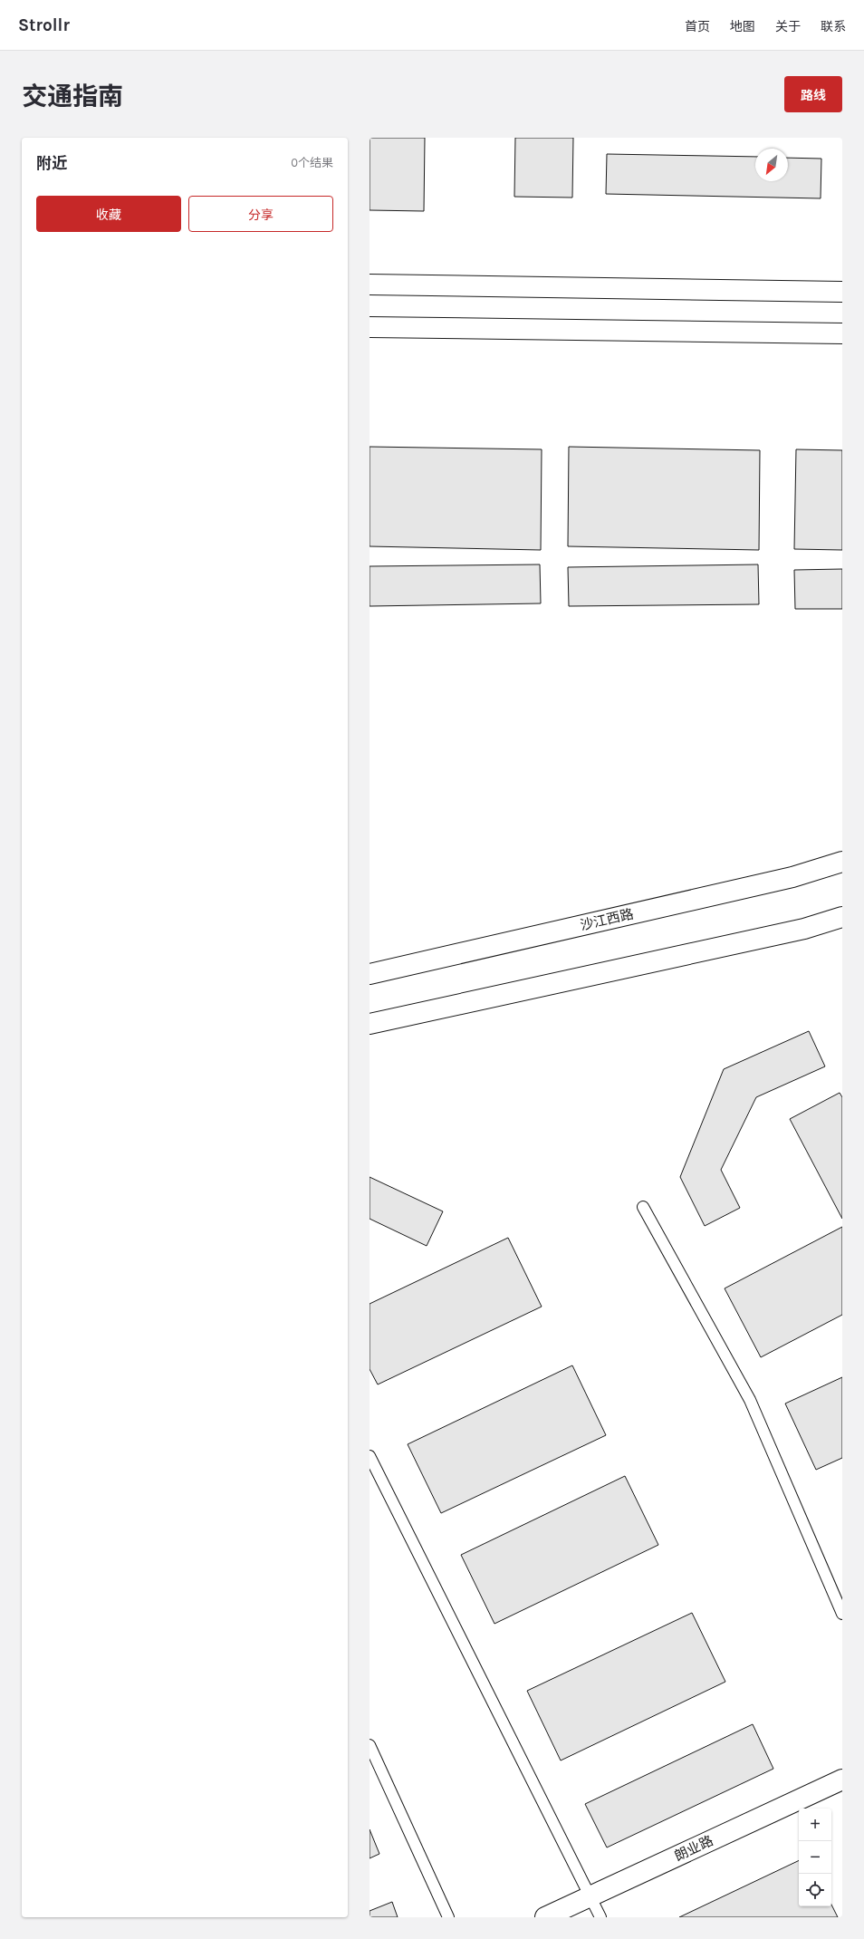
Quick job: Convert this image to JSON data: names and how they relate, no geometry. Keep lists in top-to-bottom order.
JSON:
{
  "streets": {
    "street": ["沙江西路", "朗业路"]
  },
  "north": "bottom left",
  "page": {
    "header": "Strollr",
    "nav": [
      "首页",
      "地图",
      "关于",
      "联系"
    ],
    "title": "交通指南",
    "buttons": [
      "路线",
      ["收藏", "分享"]
    ],
    "heading": ["附近", "0个结果"],
    "map_buttons": ["+", "−"]
  }
}
